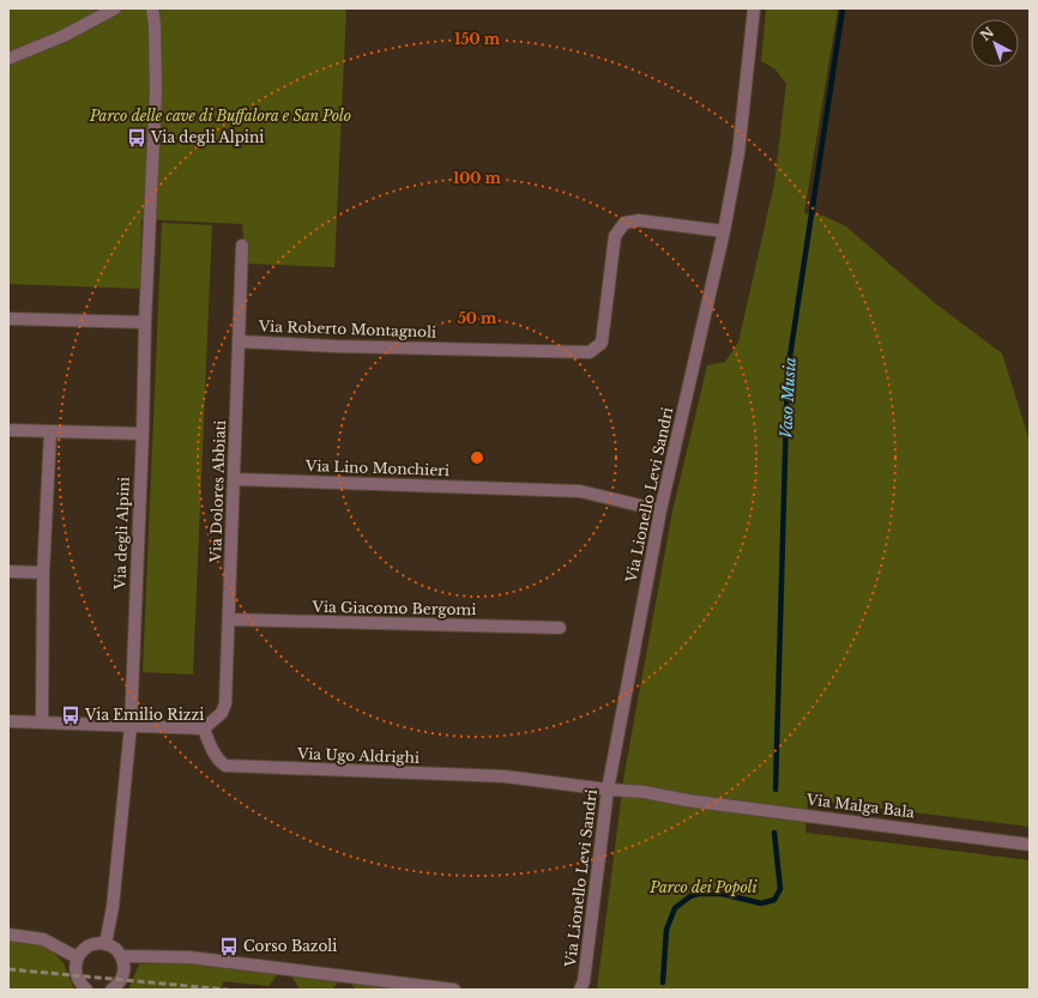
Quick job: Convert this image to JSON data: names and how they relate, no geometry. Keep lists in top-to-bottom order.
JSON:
{
  "streets": {
    "street": [
      "Via Roberto Montagnoli",
      "Via Lino Monchieri",
      "Via Dolores Abbiati",
      "Via Lionello Levi Sandri",
      "Via degli Alpini",
      "Via Giacomo Bergomi",
      "Via Ugo Aldrighi",
      "Via Malga Bala"
    ]
  },
  "crossings": [
    ["Via Roberto Montagnoli", "Via Dolores Abbiati"],
    ["Via Roberto Montagnoli", "Via Lionello Levi Sandri"],
    ["Via Lino Monchieri", "Via Dolores Abbiati"],
    ["Via Lino Monchieri", "Via Lionello Levi Sandri"],
    ["Via Dolores Abbiati", "Via Giacomo Bergomi"],
    ["Via Dolores Abbiati", "Via Ugo Aldrighi"],
    ["Via Lionello Levi Sandri", "Via Ugo Aldrighi"],
    ["Via Ugo Aldrighi", "Via Malga Bala"]
  ],
  "water": ["Vaso Musia"],
  "parks": ["Parco delle cave di Buffalora e San Polo", "Parco dei Popoli"],
  "places": {
    "bus stop": ["Via degli Alpini", "Via Emilio Rizzi", "Corso Bazoli"]
  },
  "north": "top left",
  "rings": ["150 m", "100 m", "50 m"]
}
